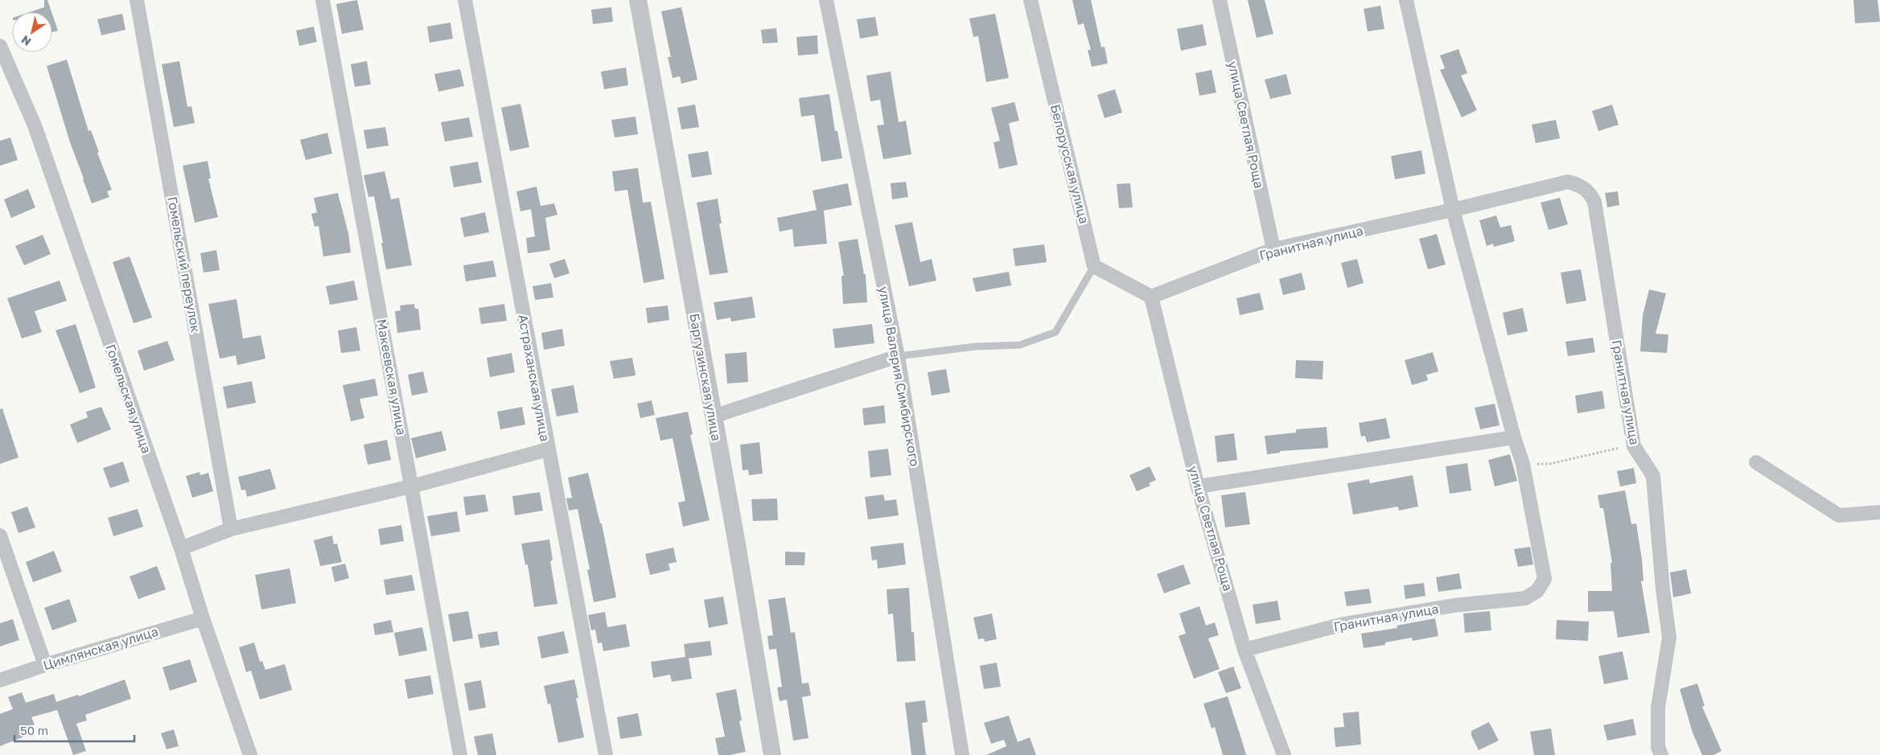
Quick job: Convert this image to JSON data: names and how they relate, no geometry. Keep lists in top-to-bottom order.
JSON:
{
  "streets": {
    "street": [
      "улица Светлая Роща",
      "Белорусская улица",
      "Гранитная улица",
      "Гомельский переулок",
      "улица Валерия Симбирского",
      "Макеевская улица",
      "Баргузинская улица",
      "Астраханская улица",
      "Гомельская улица",
      "Цимлянская улица"
    ]
  },
  "crossings": [
    ["улица Светлая Роща", "Гранитная улица"],
    ["Гомельская улица", "Цимлянская улица"]
  ],
  "scale_bar": "50 m",
  "north": "bottom left"
}
